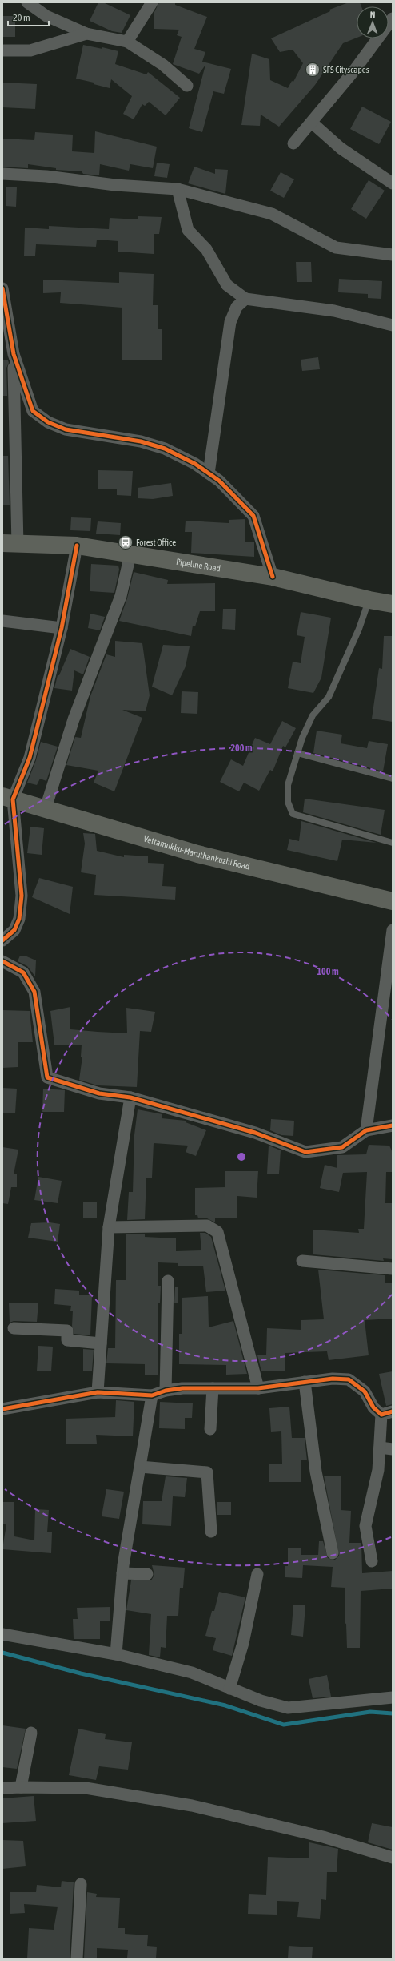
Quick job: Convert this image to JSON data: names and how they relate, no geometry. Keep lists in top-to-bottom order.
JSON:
{
  "streets": {
    "main road": ["Pipeline Road", "Vettamukku-Maruthankuzhi Road"]
  },
  "places": {
    "building": ["SFS Cityscapes"],
    "bus stop": ["Forest Office"]
  },
  "scale_bar": "20 m",
  "north": "top",
  "rings": ["200 m", "100 m"]
}
